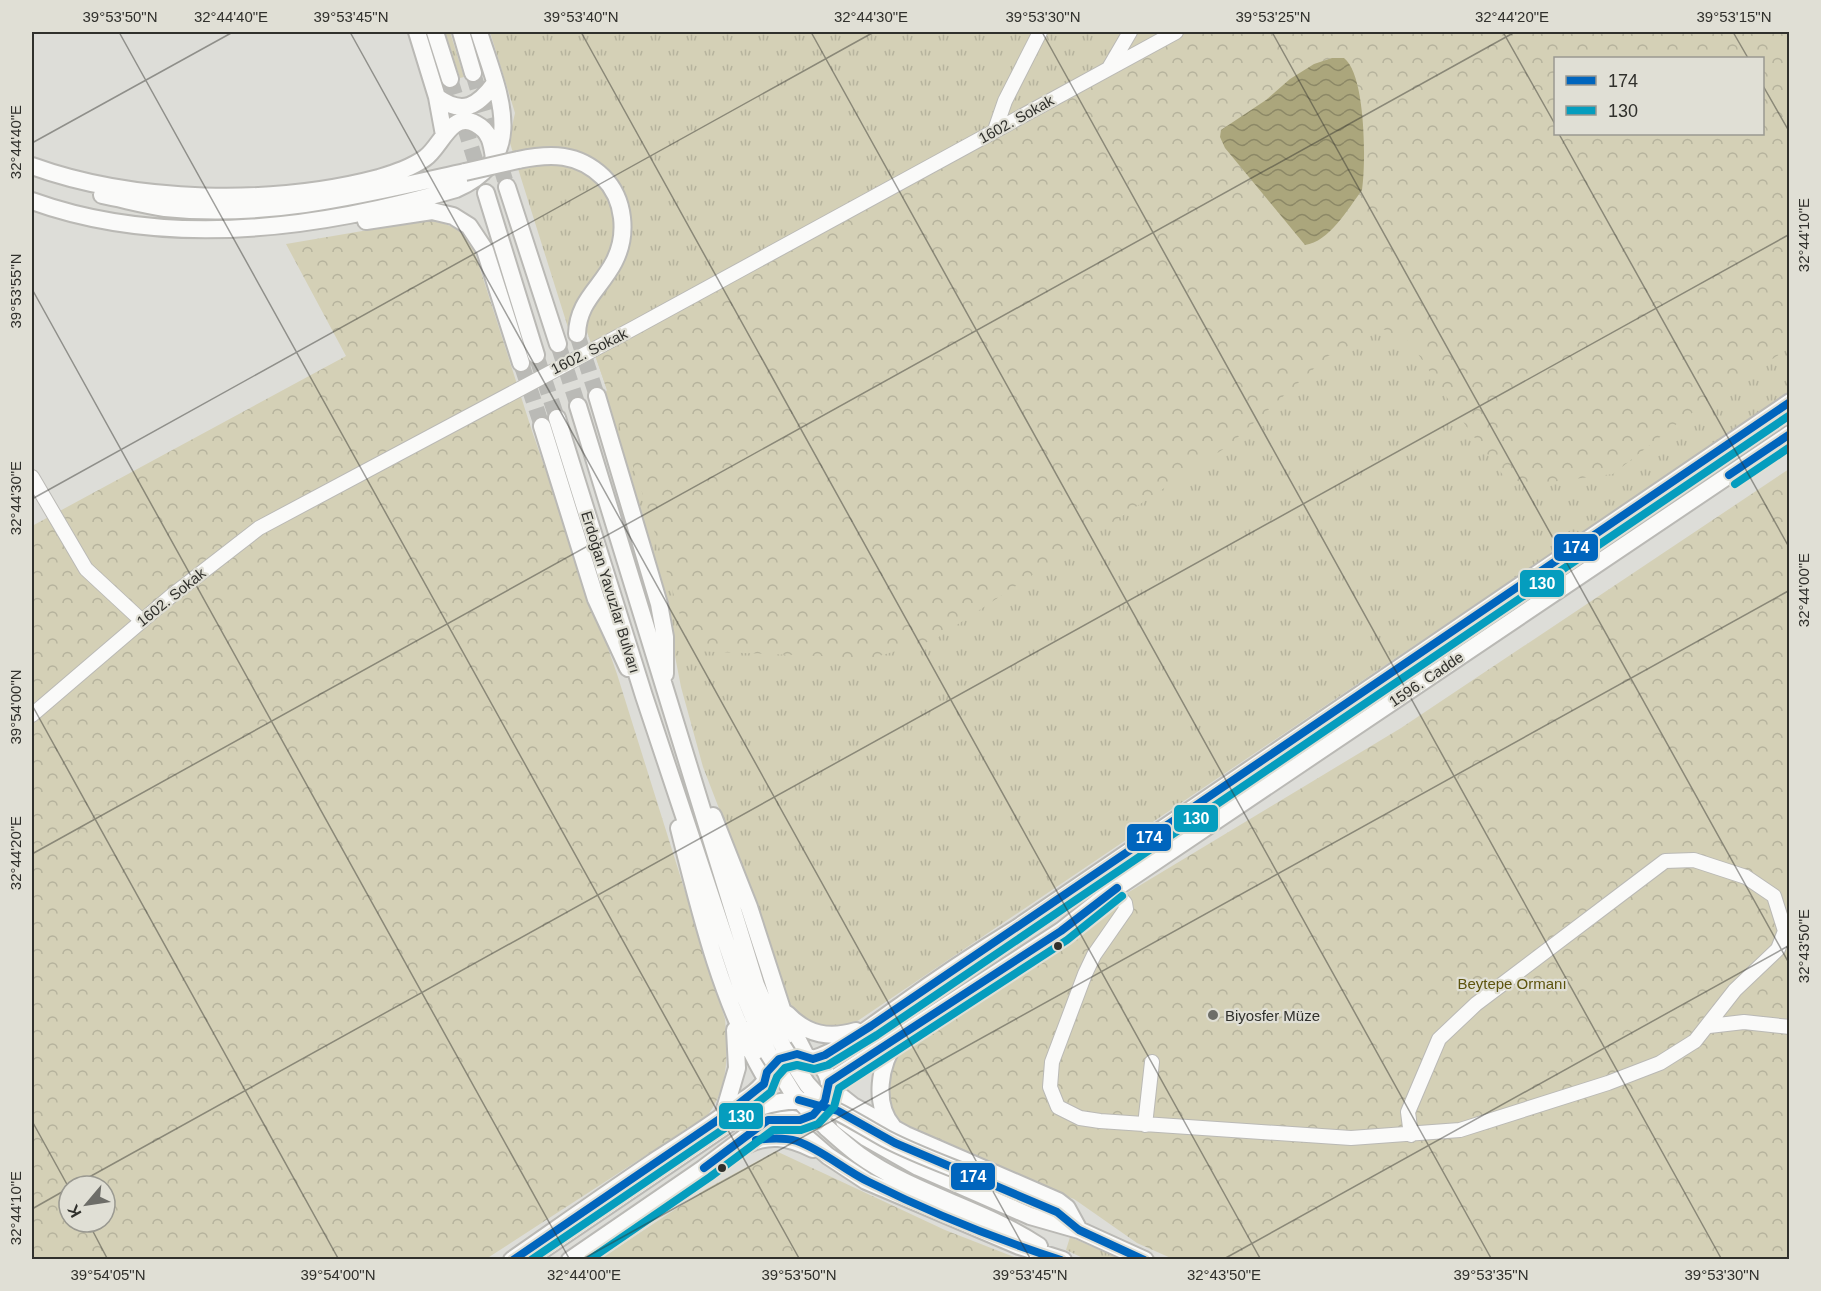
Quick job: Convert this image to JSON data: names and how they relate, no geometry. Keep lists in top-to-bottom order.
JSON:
{
  "streets": {
    "main road": ["Erdoğan Yavuzlar Bulvarı", "1596. Cadde"],
    "street": ["1602. Sokak"]
  },
  "crossings": [
    ["Erdoğan Yavuzlar Bulvarı", "1596. Cadde"]
  ],
  "parks": ["Beytepe Ormanı"],
  "places": ["Biyosfer Müze"],
  "lines": ["transit line 174", "transit line 130"],
  "legend": ["174", "130"],
  "north": "bottom left",
  "coordinates": [
    "39°53'50\"N",
    "32°44'40\"E",
    "39°53'45\"N",
    "39°53'40\"N",
    "32°44'30\"E",
    "39°53'30\"N",
    "39°53'25\"N",
    "32°44'20\"E",
    "39°53'15\"N",
    "32°44'10\"E",
    "39°53'55\"N",
    "32°44'00\"E",
    "39°54'00\"N",
    "32°43'50\"E",
    "39°54'05\"N",
    "39°53'35\"N"
  ]
}
